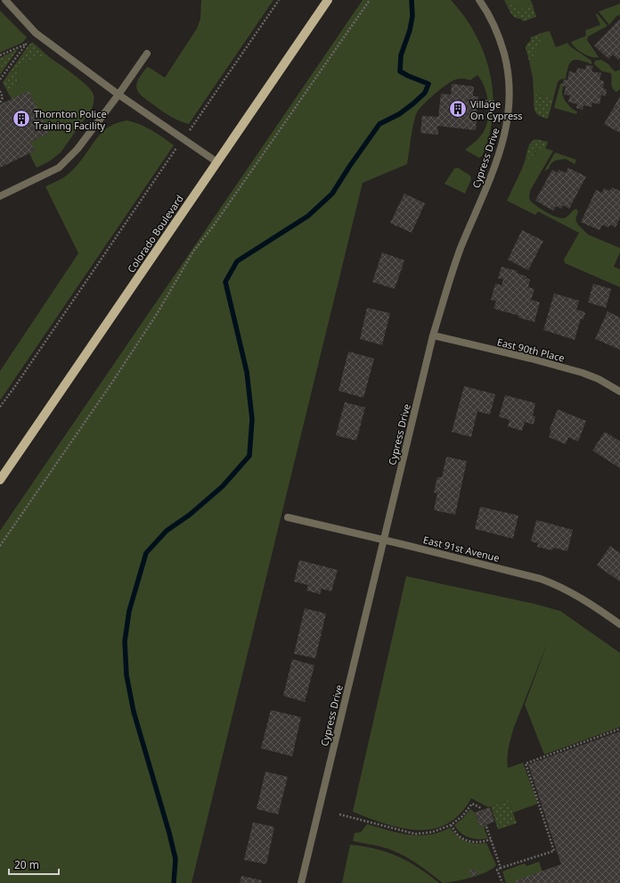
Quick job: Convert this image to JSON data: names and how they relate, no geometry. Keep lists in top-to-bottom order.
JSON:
{
  "streets": {
    "main road": ["Colorado Boulevard"],
    "street": ["Cypress Drive", "East 90th Place", "East 91st Avenue"]
  },
  "crossings": [
    ["Cypress Drive", "East 90th Place"],
    ["Cypress Drive", "East 91st Avenue"]
  ],
  "places": {
    "building": ["Village On Cypress", "Thornton Police Training Facility"]
  },
  "scale_bar": "20 m"
}
